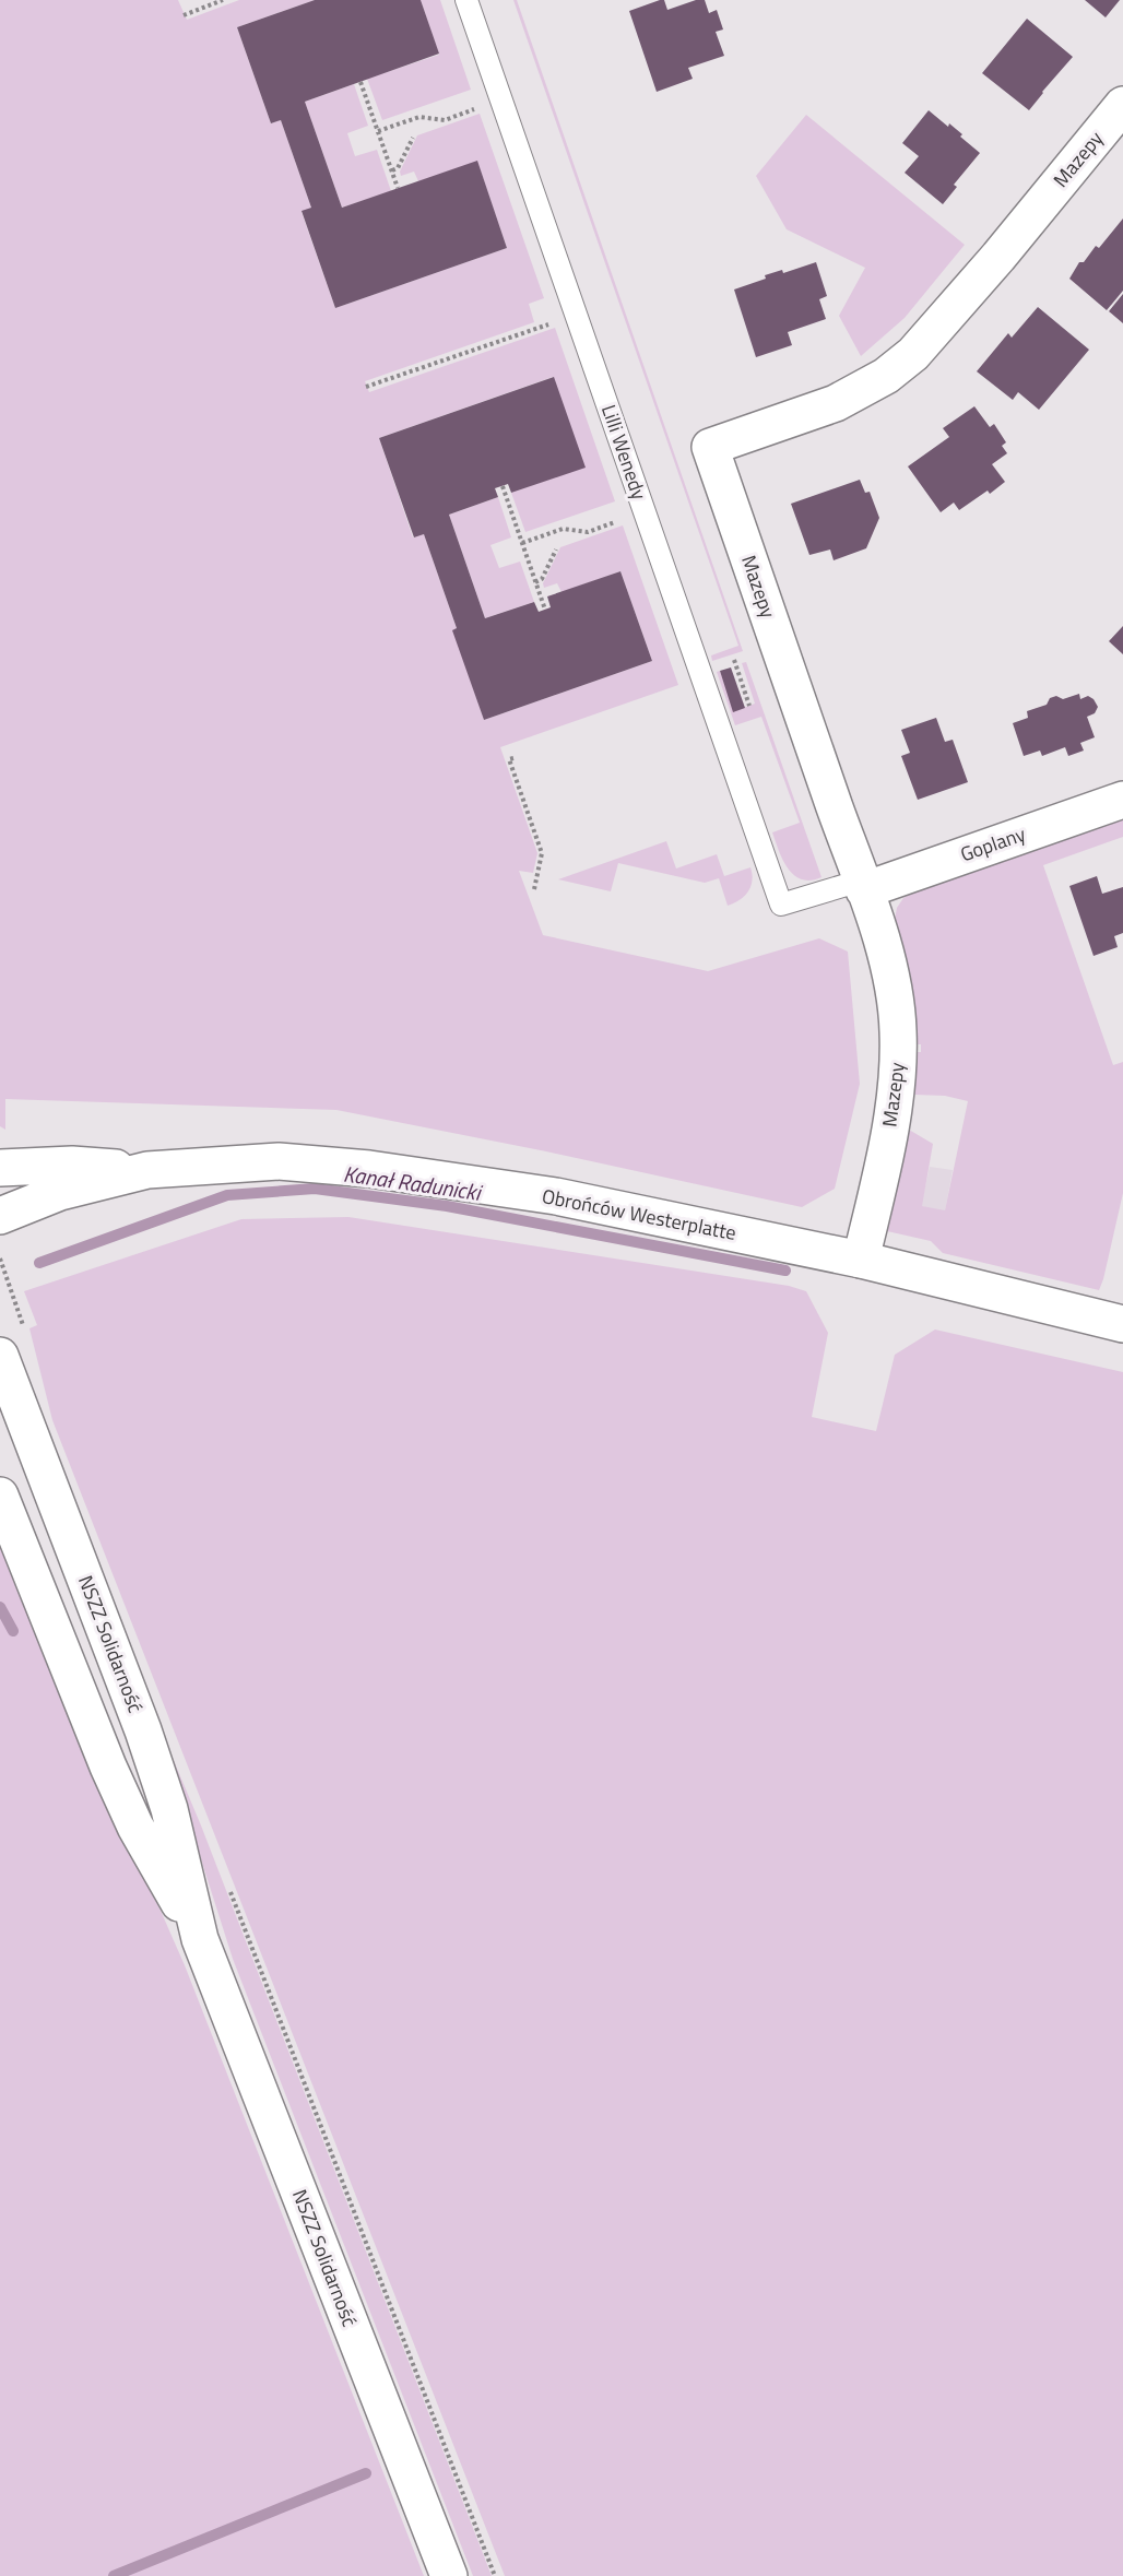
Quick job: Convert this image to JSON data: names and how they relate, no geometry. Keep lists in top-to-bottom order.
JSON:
{
  "streets": {
    "street": [
      "Mazepy",
      "Goplany",
      "Obrońców Westerplatte",
      "NSZZ Solidarność"
    ],
    "lane": ["Lilli Wenedy"]
  },
  "crossings": [
    ["Mazepy", "Lilli Wenedy"],
    ["Mazepy", "Goplany"],
    ["Mazepy", "Obrońców Westerplatte"],
    ["Lilli Wenedy", "Goplany"]
  ],
  "water": ["Kanał Radunicki"]
}
